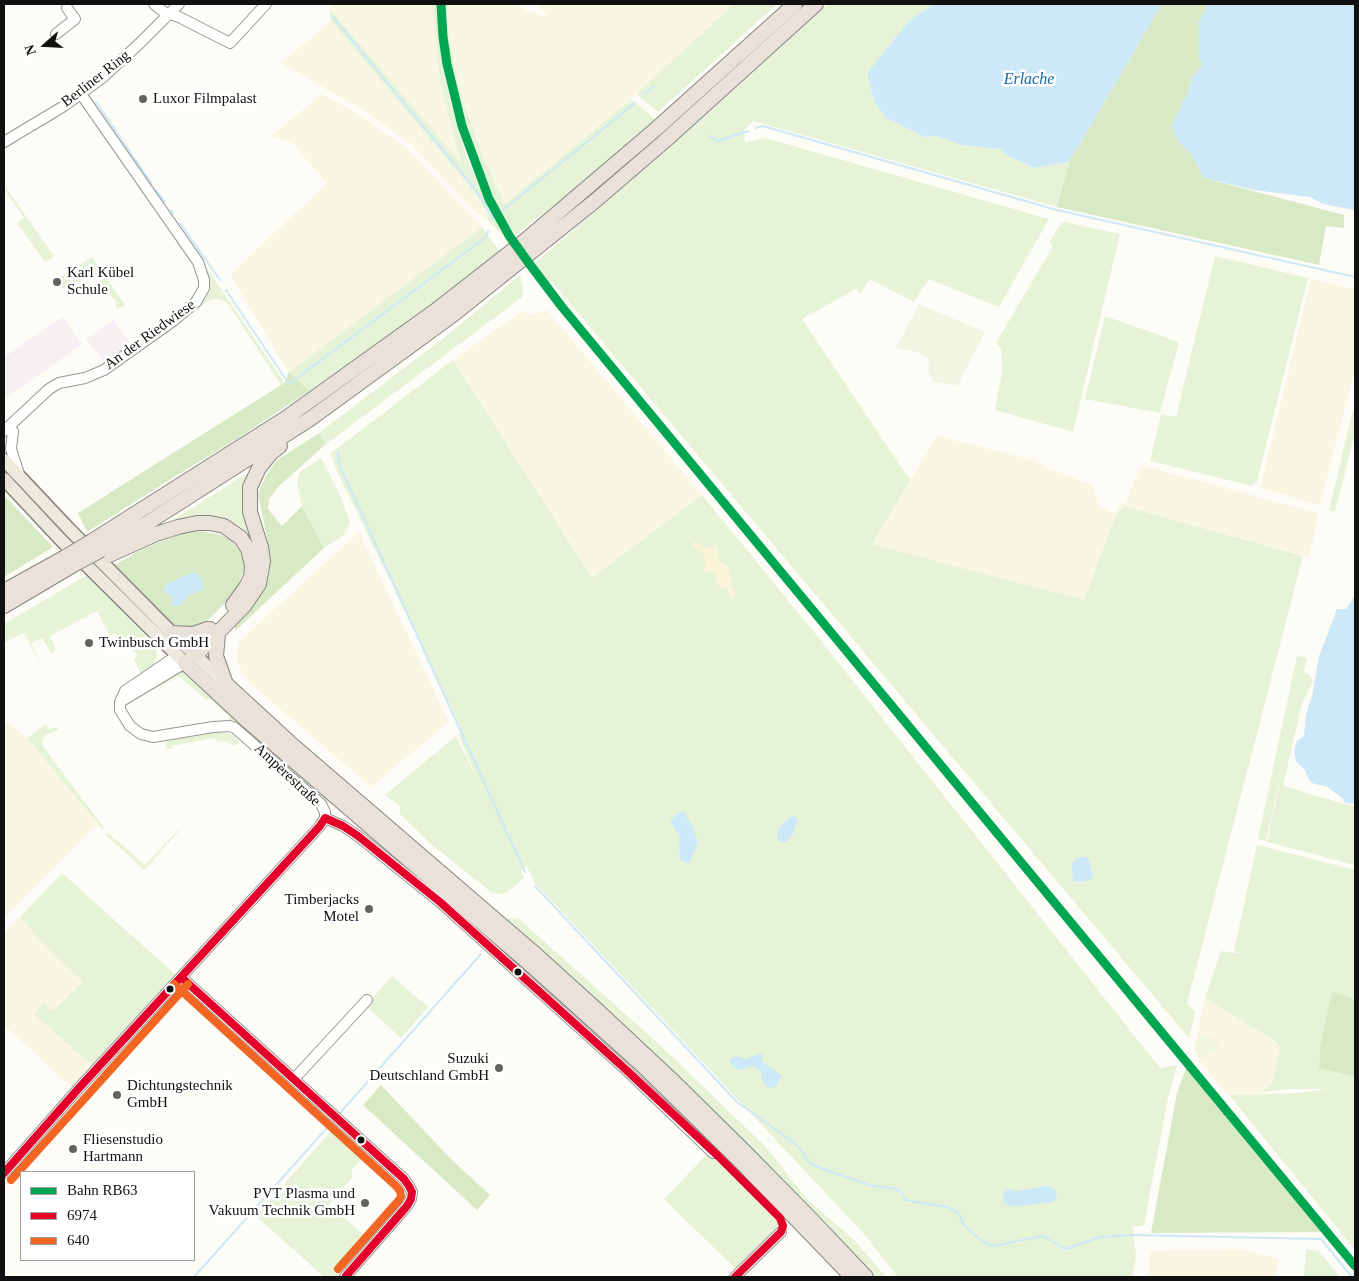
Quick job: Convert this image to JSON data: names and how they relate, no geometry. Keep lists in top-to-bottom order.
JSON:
{
  "streets": {
    "street": ["Berliner Ring", "An der Riedwiese", "Ampèrestraße"]
  },
  "crossings": [
    ["Berliner Ring", "An der Riedwiese"]
  ],
  "water": ["Erlache"],
  "places": [
    "Luxor Filmpalast",
    "Karl Kübel Schule",
    "Twinbusch GmbH",
    "Timberjacks Motel",
    "Suzuki Deutschland GmbH",
    "Dichtungstechnik GmbH",
    "Fliesenstudio Hartmann",
    "PVT Plasma und Vakuum Technik GmbH"
  ],
  "lines": ["rail line RB63", "transit line 6974", "transit line 640"],
  "legend": ["Bahn RB63", "6974", "640"],
  "north": "left"
}
